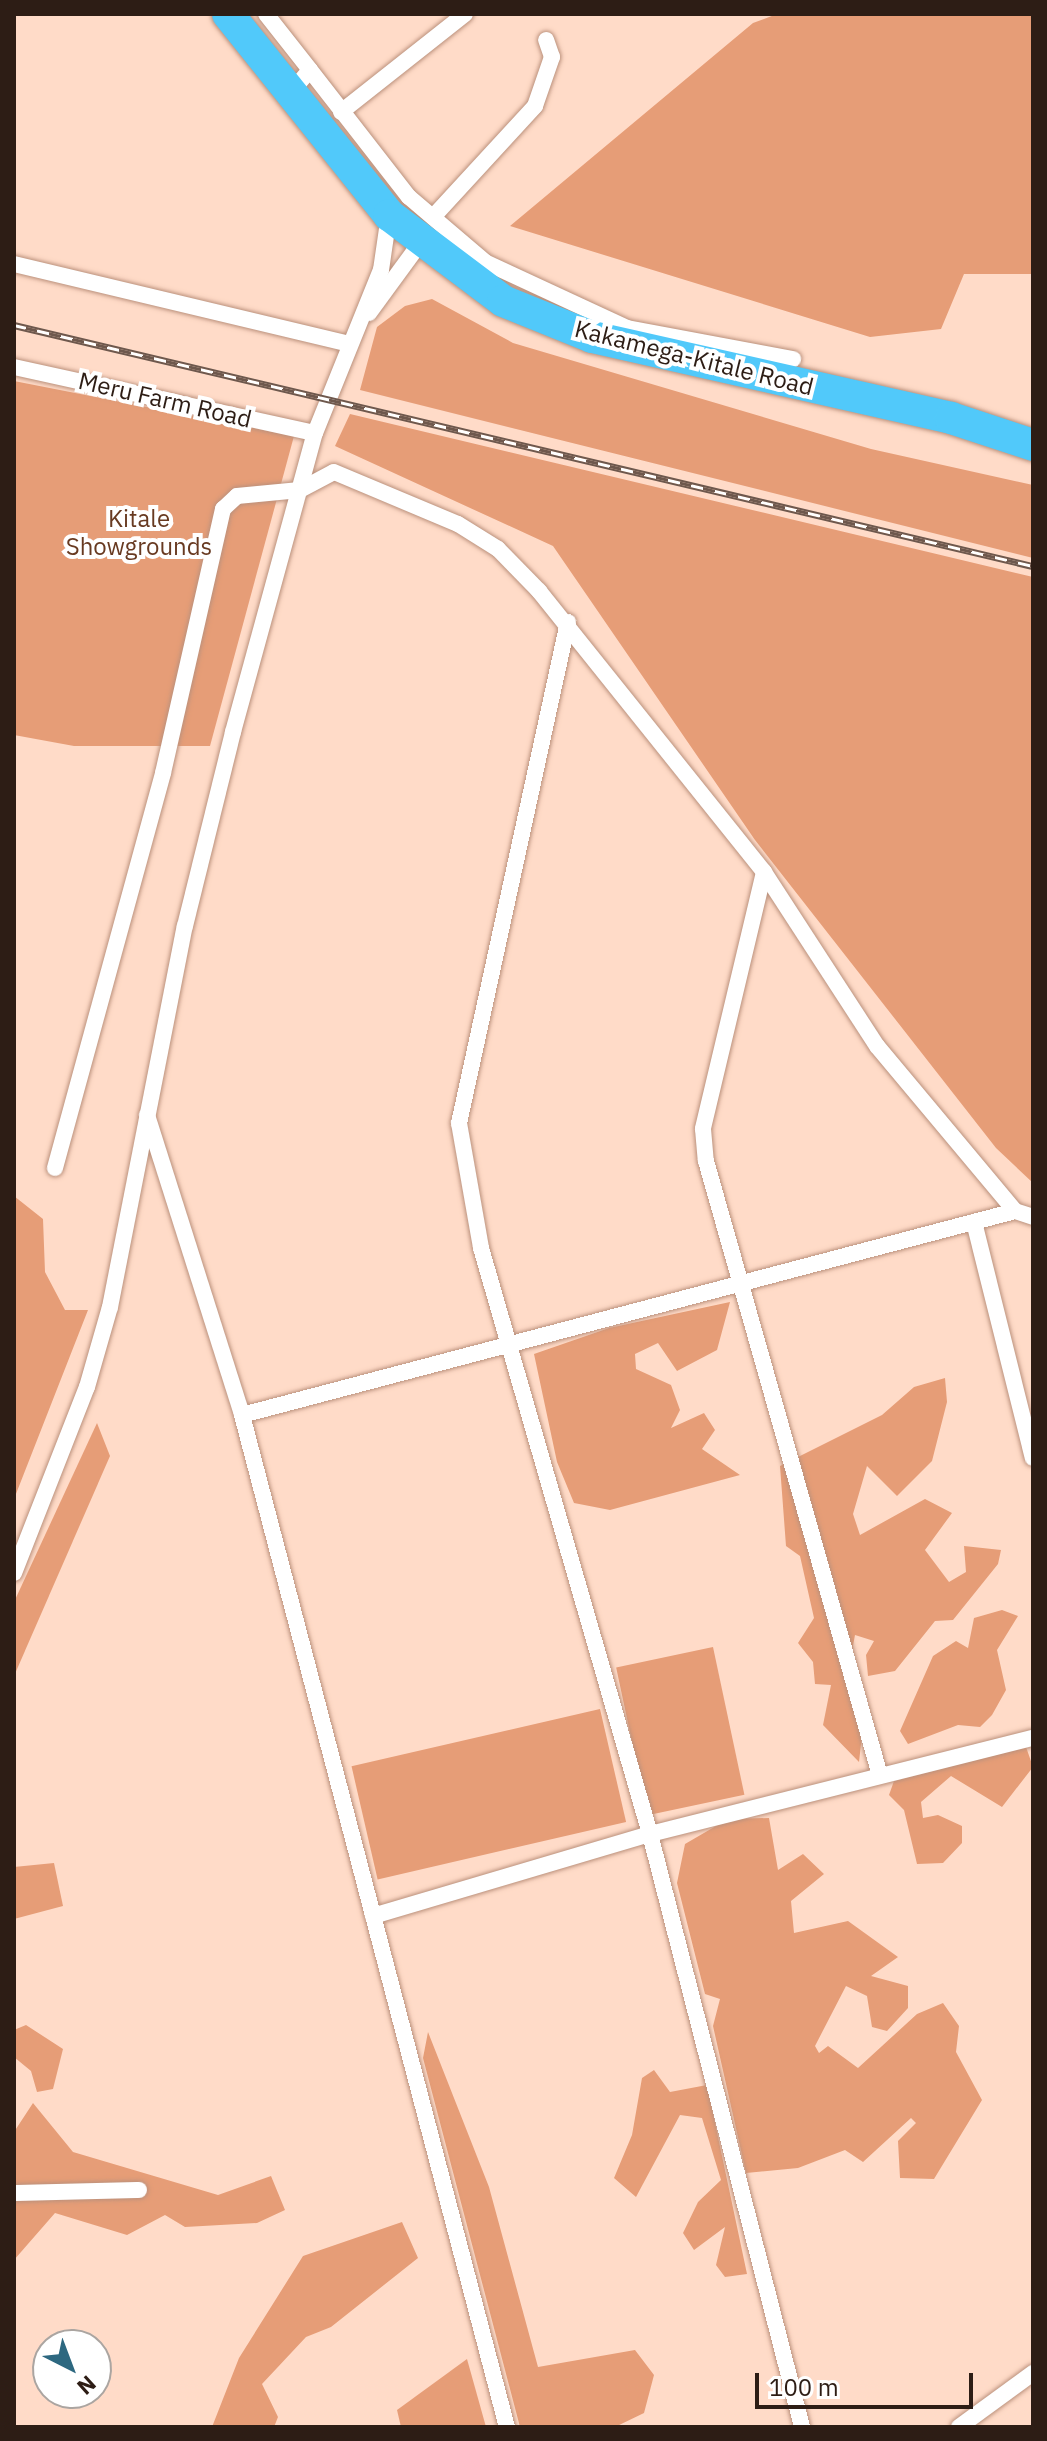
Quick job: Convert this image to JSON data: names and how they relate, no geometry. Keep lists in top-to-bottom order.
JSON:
{
  "streets": {
    "highway": ["Kakamega-Kitale Road"],
    "street": ["Meru Farm Road"]
  },
  "parks": ["Kitale Showgrounds"],
  "scale_bar": "100 m",
  "north": "bottom right"
}
